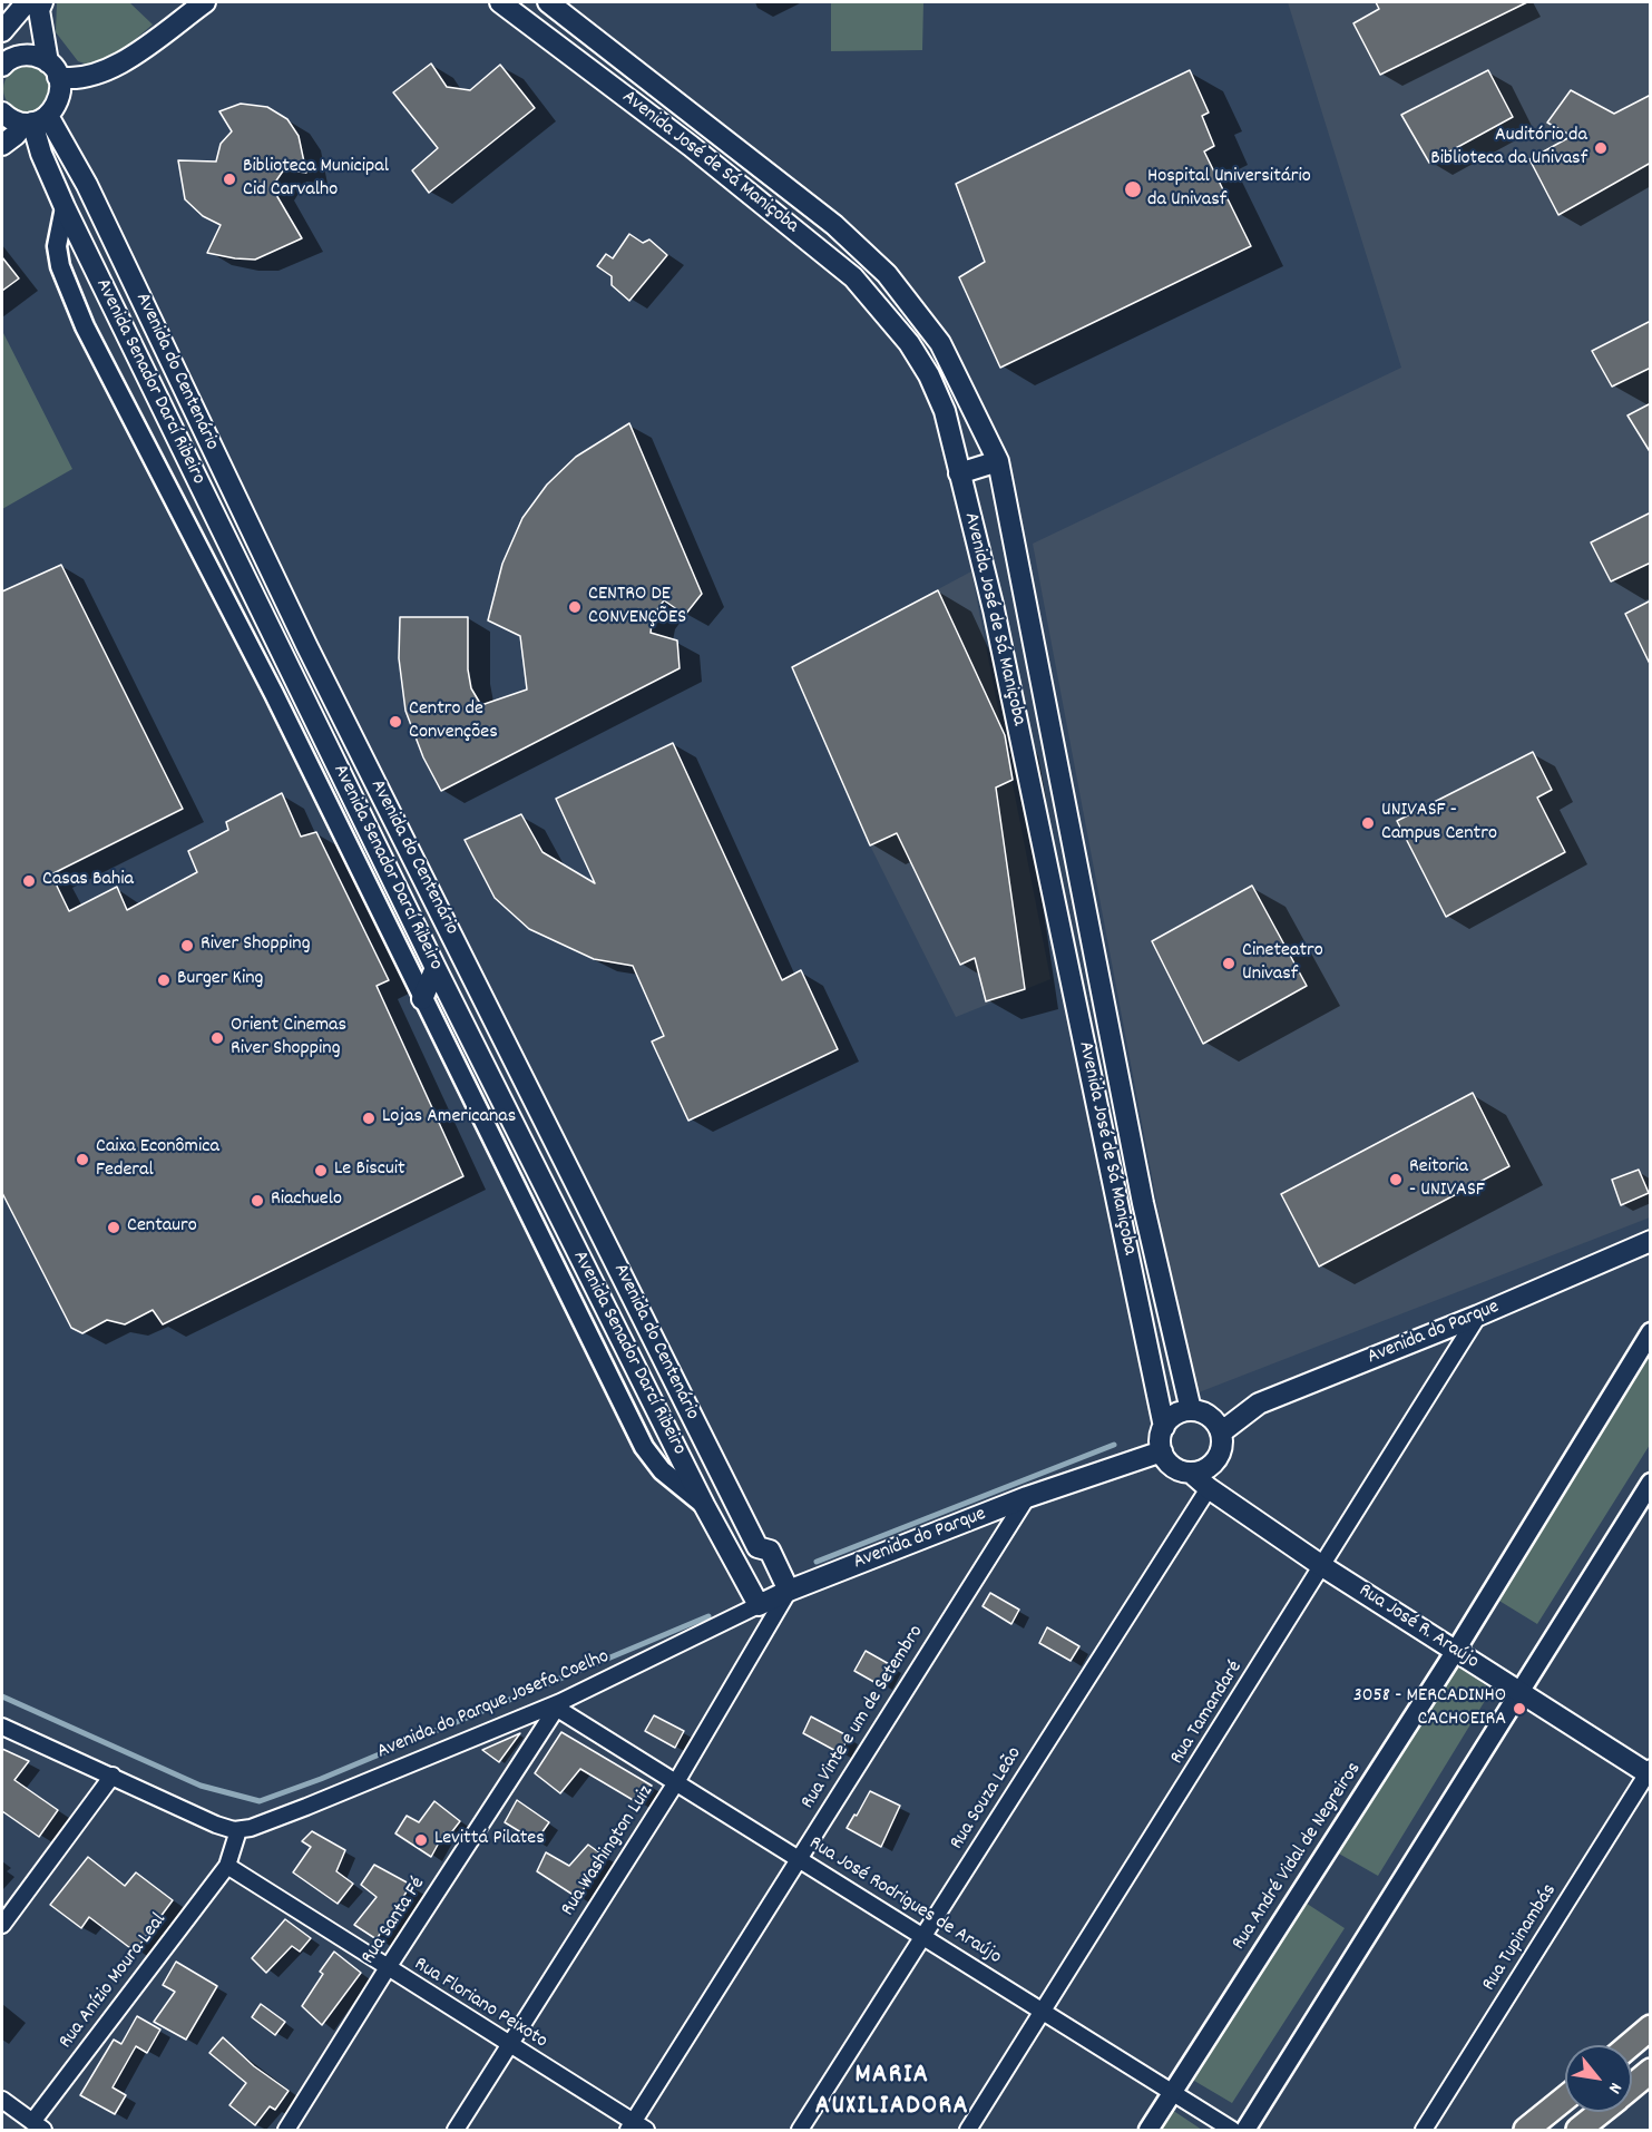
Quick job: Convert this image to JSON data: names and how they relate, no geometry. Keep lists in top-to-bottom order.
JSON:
{
  "streets": {
    "main road": [
      "Avenida José de Sá Maniçoba",
      "Avenida do Centenário",
      "Avenida Senador Darcí Ribeiro",
      "Avenida do Parque",
      "Rua José R. Araújo"
    ],
    "street": [
      "Avenida do Parque Josefa Coelho",
      "Rua Tamandaré",
      "Rua Vinte e um de Setembro",
      "Rua Souza Leão",
      "Rua Washington Luiz",
      "Rua André Vidal de Negreiros",
      "Rua José Rodrigues de Araújo",
      "Rua Santa Fé",
      "Rua Tupinambás",
      "Rua Anízio Moura Leal",
      "Rua Floriano Peixoto"
    ]
  },
  "crossings": [
    ["Avenida José de Sá Maniçoba", "Avenida do Parque"],
    ["Avenida José de Sá Maniçoba", "Rua José R. Araújo"],
    ["Avenida do Centenário", "Avenida Senador Darcí Ribeiro"],
    ["Avenida do Centenário", "Avenida do Parque"],
    ["Avenida do Centenário", "Rua Washington Luiz"],
    ["Avenida Senador Darcí Ribeiro", "Avenida do Parque"],
    ["Avenida Senador Darcí Ribeiro", "Avenida do Parque Josefa Coelho"],
    ["Avenida do Parque", "Rua José R. Araújo"],
    ["Avenida do Parque", "Avenida do Parque Josefa Coelho"],
    ["Avenida do Parque", "Rua Tamandaré"],
    ["Avenida do Parque", "Rua Vinte e um de Setembro"],
    ["Avenida do Parque", "Rua Washington Luiz"],
    ["Rua José R. Araújo", "Rua Tamandaré"],
    ["Rua José R. Araújo", "Rua Souza Leão"],
    ["Rua José R. Araújo", "Rua André Vidal de Negreiros"],
    ["Rua José R. Araújo", "Rua Tupinambás"],
    ["Avenida do Parque Josefa Coelho", "Rua José Rodrigues de Araújo"],
    ["Avenida do Parque Josefa Coelho", "Rua Santa Fé"],
    ["Rua Tamandaré", "Rua José Rodrigues de Araújo"],
    ["Rua Vinte e um de Setembro", "Rua José Rodrigues de Araújo"],
    ["Rua Vinte e um de Setembro", "Rua Floriano Peixoto"],
    ["Rua Souza Leão", "Rua José Rodrigues de Araújo"],
    ["Rua Washington Luiz", "Rua José Rodrigues de Araújo"],
    ["Rua Washington Luiz", "Rua Floriano Peixoto"],
    ["Rua André Vidal de Negreiros", "Rua José Rodrigues de Araújo"],
    ["Rua José Rodrigues de Araújo", "Rua Santa Fé"],
    ["Rua Santa Fé", "Rua Floriano Peixoto"],
    ["Rua Anízio Moura Leal", "Rua Floriano Peixoto"]
  ],
  "districts": ["MARIA AUXILIADORA"],
  "places": [
    "Auditório da Biblioteca da Univasf",
    "Biblioteca Municipal Cid Carvalho",
    "Hospital Universitário da Univasf",
    "CENTRO DE CONVENÇÕES",
    "Centro de Convenções",
    "UNIVASF - Campus Centro",
    "Casas Bahia",
    "River Shopping",
    "Cineteatro Univasf",
    "Burger King",
    "Orient Cinemas River Shopping",
    "Lojas Americanas",
    "Caixa Econômica Federal",
    "Le Biscuit",
    "Reitoria - UNIVASF",
    "Riachuelo",
    "Centauro",
    "3058 - MERCADINHO CACHOEIRA",
    "Levittá Pilates"
  ],
  "north": "bottom right"
}
